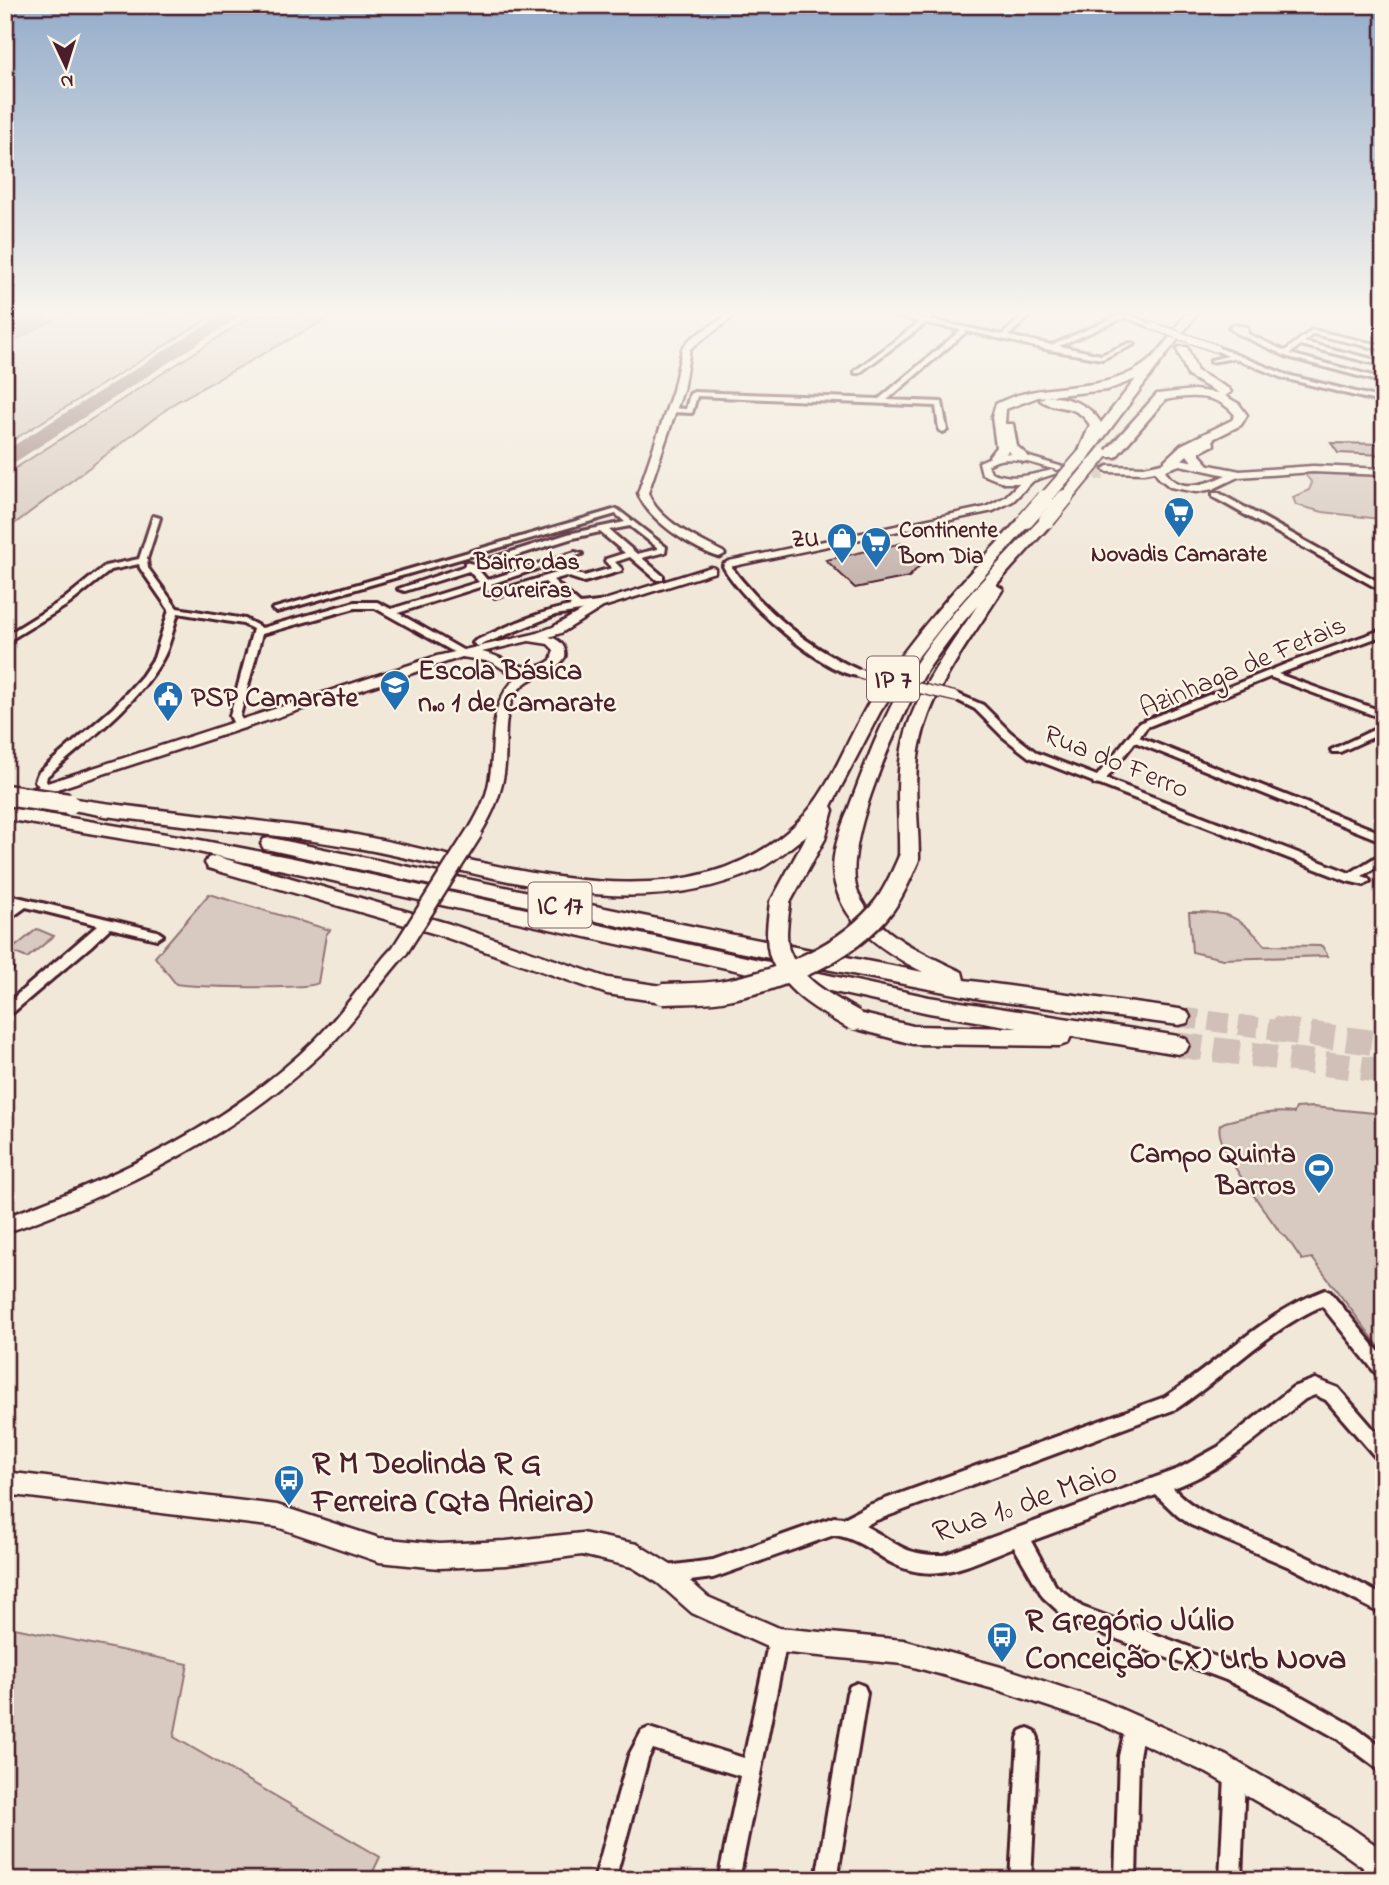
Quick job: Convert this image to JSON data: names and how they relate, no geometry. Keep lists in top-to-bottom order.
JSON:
{
  "streets": {
    "highway": ["IP 7", "IC 17"],
    "street": ["Azinhaga de Fetais", "Rua do Ferro", "Rua 1º de Maio"]
  },
  "crossings": [
    ["Azinhaga de Fetais", "Rua do Ferro"]
  ],
  "districts": ["Bairro das Loureiras"],
  "places": {
    "supermarket": ["Novadis Camarate", "Continente Bom Dia"],
    "shop": ["ZU"],
    "school or university": ["Escola Básica n.º 1 de Camarate"],
    "public building": ["PSP Camarate"],
    "sports": ["Campo Quinta Barros"],
    "bus stop": ["R M Deolinda R G Ferreira (Qta Arieira)", "R Gregório Júlio Conceição (X) Urb Nova"]
  },
  "north": "bottom"
}
